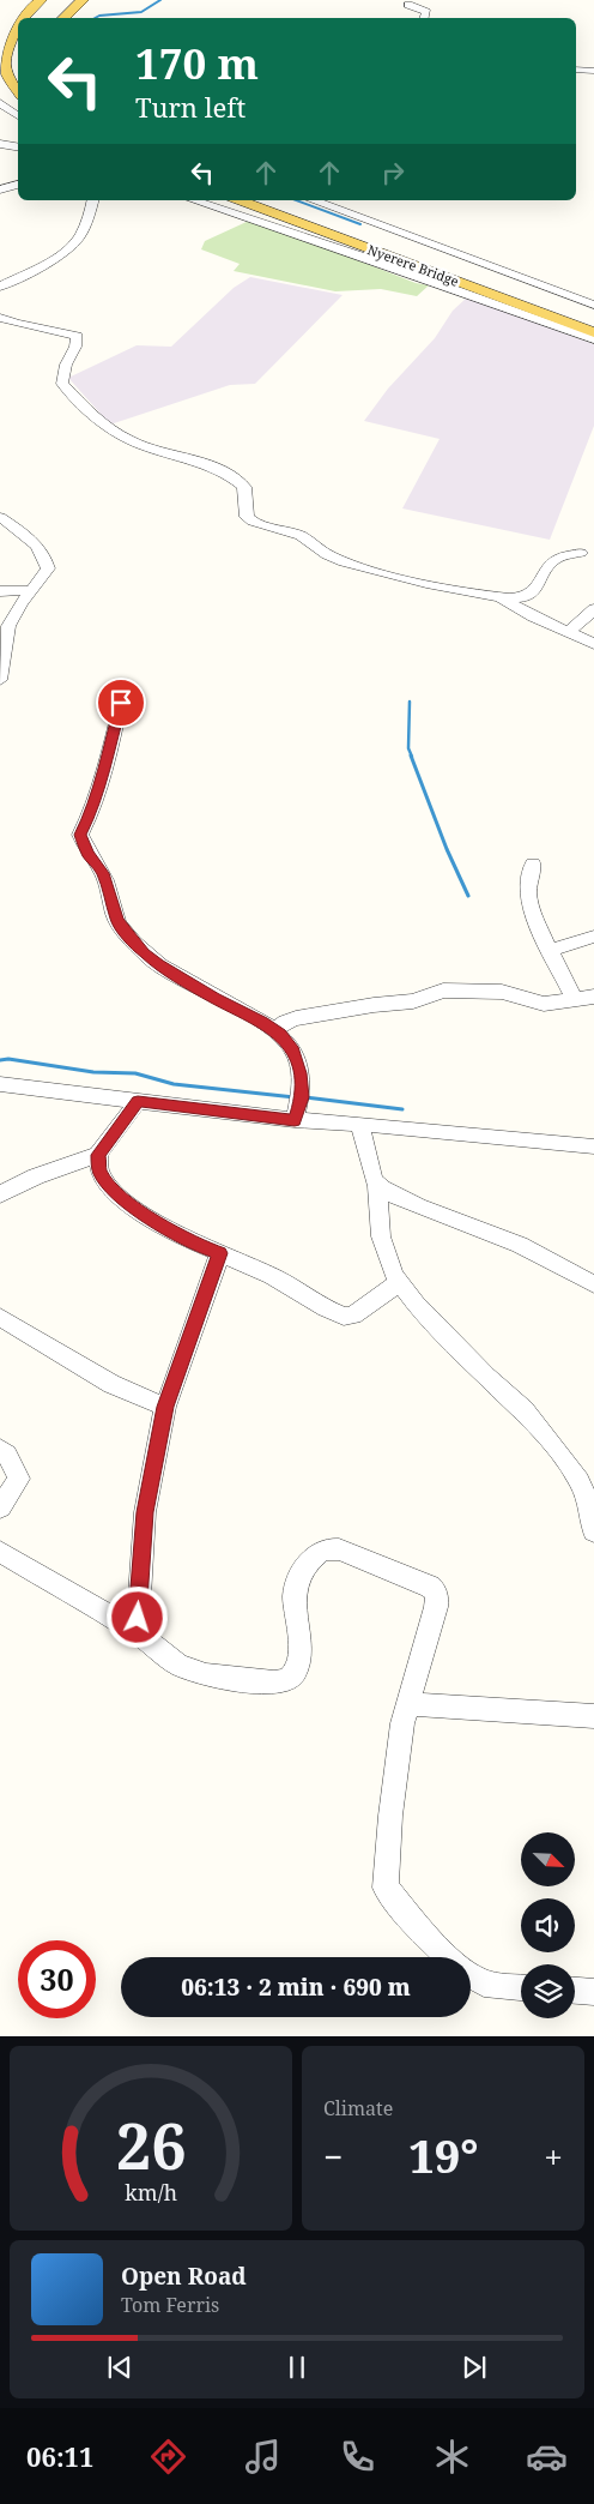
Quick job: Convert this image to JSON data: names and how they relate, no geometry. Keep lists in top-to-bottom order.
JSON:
{
  "streets": {
    "main road": ["Nyerere Bridge"]
  },
  "north": "bottom right",
  "page": {
    "turn": ["170 m", "Turn left"],
    "limit": "30",
    "trip": "06:13 · 2 min · 690 m",
    "tile": "Climate",
    "heat": ["−", "19°", "+"],
    "song": ["Open Road", "Tom Ferris"],
    "tabs": "06:11",
    "gauge": ["26", "km/h"]
  }
}
